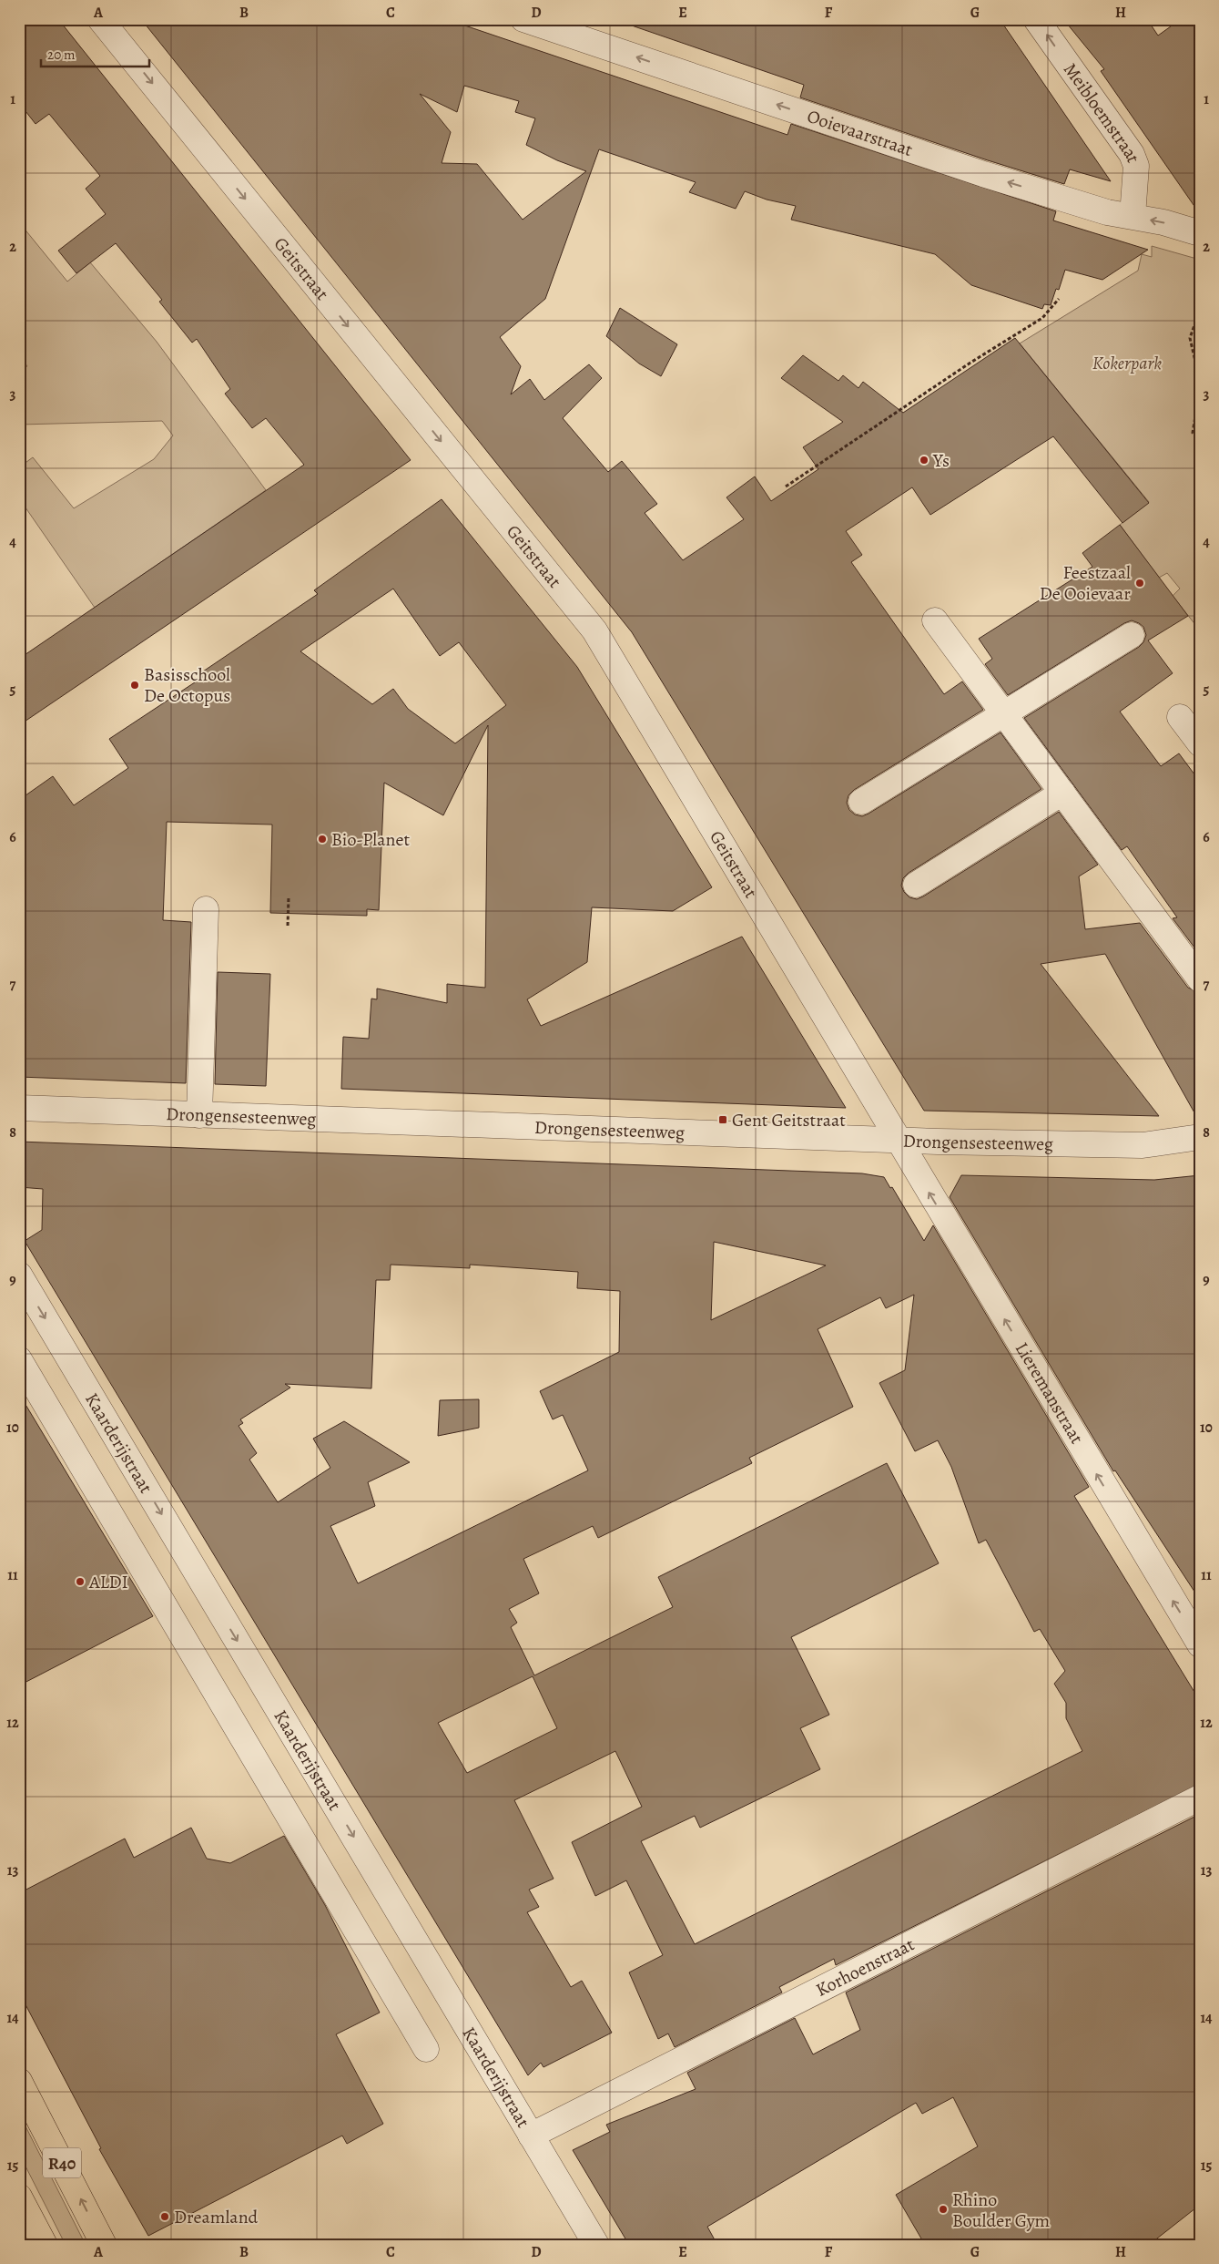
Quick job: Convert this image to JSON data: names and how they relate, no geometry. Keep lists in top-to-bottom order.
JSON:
{
  "streets": {
    "main road": ["R40"],
    "street": [
      "Meibloemstraat",
      "Ooievaarstraat",
      "Geitstraat",
      "Drongensesteenweg",
      "Lieremanstraat",
      "Kaarderijstraat",
      "Korhoenstraat"
    ]
  },
  "crossings": [
    ["Meibloemstraat", "Ooievaarstraat"],
    ["Geitstraat", "Drongensesteenweg"],
    ["Geitstraat", "Lieremanstraat"],
    ["Drongensesteenweg", "Lieremanstraat"],
    ["Kaarderijstraat", "Korhoenstraat"]
  ],
  "one_way": [
    "Meibloemstraat",
    "Ooievaarstraat",
    "Geitstraat",
    "Lieremanstraat"
  ],
  "parks": ["Kokerpark"],
  "places": {
    "other": [
      "Ys",
      "Feestzaal De Ooievaar",
      "Basisschool De Octopus",
      "Bio-Planet",
      "ALDI",
      "Rhino Boulder Gym",
      "Dreamland"
    ],
    "transit": ["Gent Geitstraat"]
  },
  "scale_bar": "20 m",
  "grid": {
    "columns": [
      "A",
      "B",
      "C",
      "D",
      "E",
      "F",
      "G",
      "H"
    ],
    "rows": [
      "1",
      "2",
      "3",
      "4",
      "5",
      "6",
      "7",
      "8",
      "9",
      "10",
      "11",
      "12",
      "13",
      "14",
      "15"
    ]
  }
}
